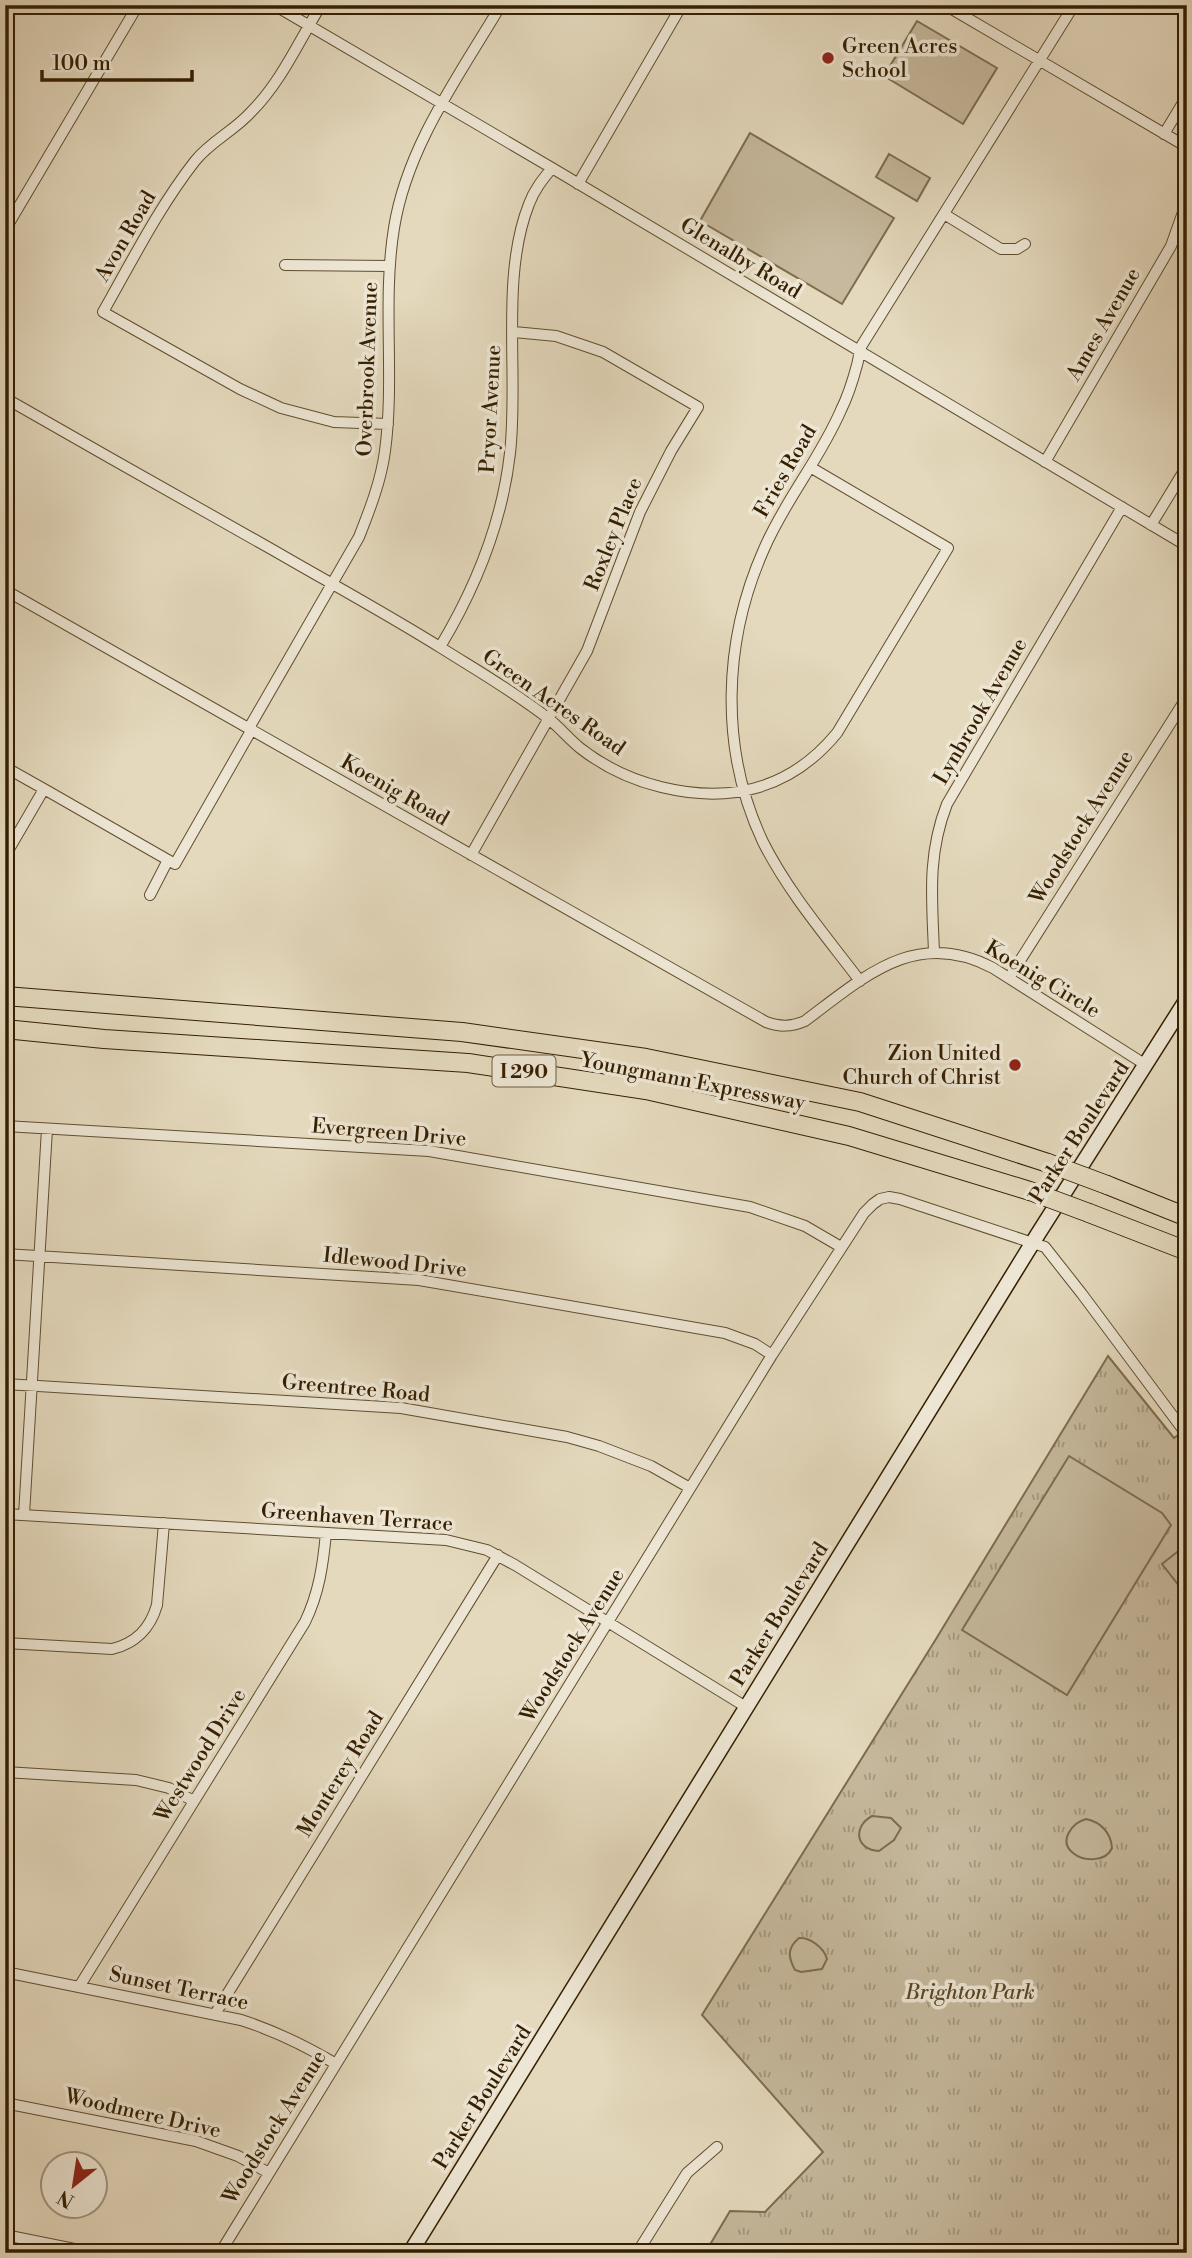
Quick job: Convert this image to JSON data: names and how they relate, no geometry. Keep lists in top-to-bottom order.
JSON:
{
  "streets": {
    "highway": ["I 290", "Youngmann Expressway"],
    "street": [
      "Avon Road",
      "Glenalby Road",
      "Ames Avenue",
      "Overbrook Avenue",
      "Pryor Avenue",
      "Fries Road",
      "Roxley Place",
      "Green Acres Road",
      "Lynbrook Avenue",
      "Koenig Road",
      "Woodstock Avenue",
      "Koenig Circle",
      "Evergreen Drive",
      "Parker Boulevard",
      "Idlewood Drive",
      "Greentree Road",
      "Greenhaven Terrace",
      "Westwood Drive",
      "Monterey Road",
      "Sunset Terrace",
      "Woodmere Drive"
    ]
  },
  "crossings": [
    ["Avon Road", "Glenalby Road"],
    ["Avon Road", "Overbrook Avenue"],
    ["Glenalby Road", "Ames Avenue"],
    ["Glenalby Road", "Overbrook Avenue"],
    ["Glenalby Road", "Pryor Avenue"],
    ["Glenalby Road", "Fries Road"],
    ["Glenalby Road", "Lynbrook Avenue"],
    ["Overbrook Avenue", "Green Acres Road"],
    ["Overbrook Avenue", "Koenig Road"],
    ["Pryor Avenue", "Roxley Place"],
    ["Pryor Avenue", "Green Acres Road"],
    ["Fries Road", "Green Acres Road"],
    ["Fries Road", "Koenig Circle"],
    ["Roxley Place", "Green Acres Road"],
    ["Roxley Place", "Koenig Road"],
    ["Lynbrook Avenue", "Koenig Circle"],
    ["Koenig Road", "Koenig Circle"],
    ["Woodstock Avenue", "Koenig Circle"],
    ["Woodstock Avenue", "Evergreen Drive"],
    ["Woodstock Avenue", "Parker Boulevard"],
    ["Woodstock Avenue", "Idlewood Drive"],
    ["Woodstock Avenue", "Greentree Road"],
    ["Woodstock Avenue", "Greenhaven Terrace"],
    ["Woodstock Avenue", "Sunset Terrace"],
    ["Woodstock Avenue", "Woodmere Drive"],
    ["Koenig Circle", "Parker Boulevard"],
    ["Parker Boulevard", "Greenhaven Terrace"],
    ["Greenhaven Terrace", "Westwood Drive"],
    ["Greenhaven Terrace", "Monterey Road"],
    ["Westwood Drive", "Sunset Terrace"],
    ["Monterey Road", "Sunset Terrace"]
  ],
  "parks": ["Brighton Park"],
  "places": ["Green Acres School", "Zion United Church of Christ"],
  "scale_bar": "100 m",
  "north": "bottom left"
}
